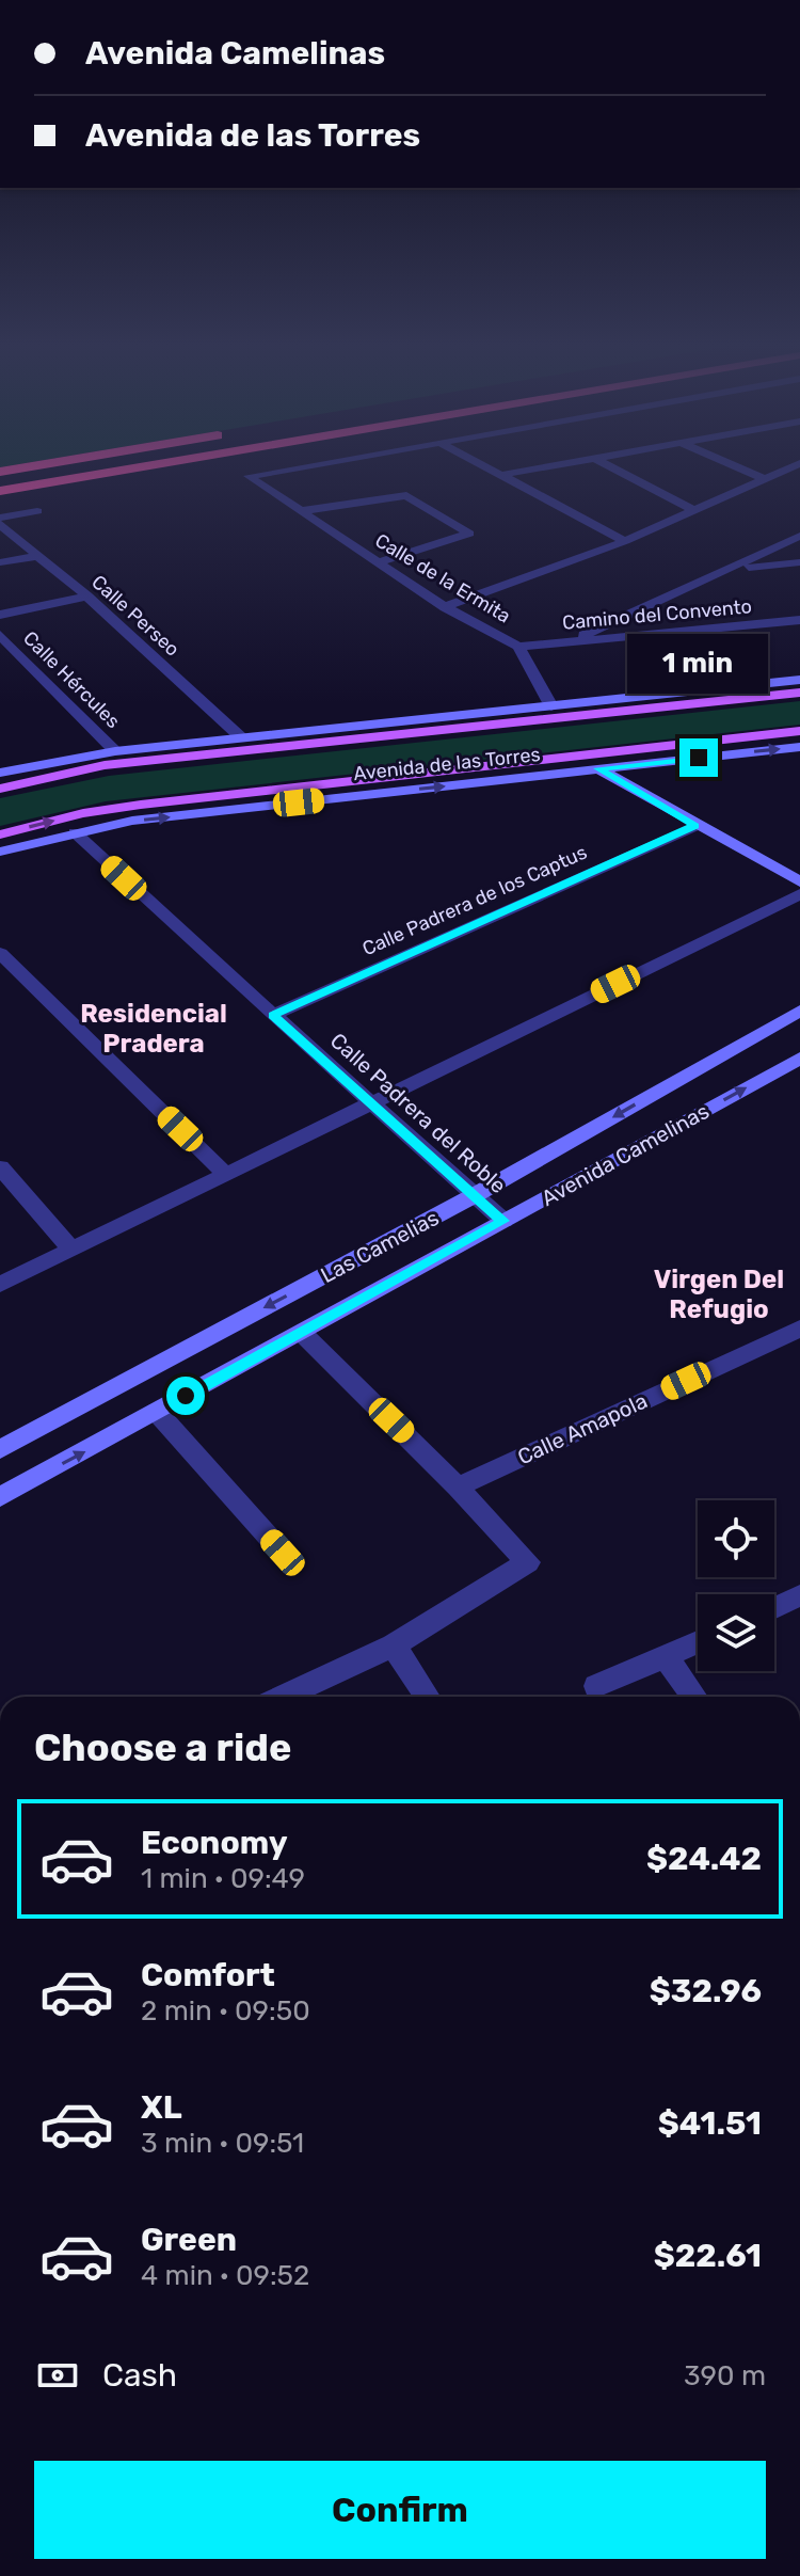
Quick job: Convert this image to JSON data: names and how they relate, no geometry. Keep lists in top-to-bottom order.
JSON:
{
  "streets": {
    "main road": ["Avenida de las Torres"],
    "street": [
      "Calle de la Ermita",
      "Camino del Convento",
      "Calle Perseo",
      "Calle Hércules",
      "Calle Padrera de los Captus",
      "Calle Padrera del Roble",
      "Avenida Camelinas",
      "Las Camelias",
      "Calle Amapola"
    ]
  },
  "crossings": [
    ["Calle de la Ermita", "Camino del Convento"],
    ["Avenida de las Torres", "Calle Padrera del Roble"],
    ["Calle Padrera de los Captus", "Calle Padrera del Roble"],
    ["Calle Padrera del Roble", "Avenida Camelinas"],
    ["Calle Padrera del Roble", "Las Camelias"]
  ],
  "districts": ["Residencial Pradera", "Virgen Del Refugio"],
  "page": {
    "banner": ["Avenida Camelinas", "Avenida de las Torres"],
    "bubble": "1 min",
    "heading": "Choose a ride",
    "list": [
      {
        "name": "Economy",
        "note": "1 min · 09:49",
        "value": "$24.42"
      },
      {
        "name": "Comfort",
        "note": "2 min · 09:50",
        "value": "$32.96"
      },
      {
        "name": "XL",
        "note": "3 min · 09:51",
        "value": "$41.51"
      },
      {
        "name": "Green",
        "note": "4 min · 09:52",
        "value": "$22.61"
      }
    ],
    "pay": ["Cash", "390 m"],
    "buttons": "Confirm"
  }
}
